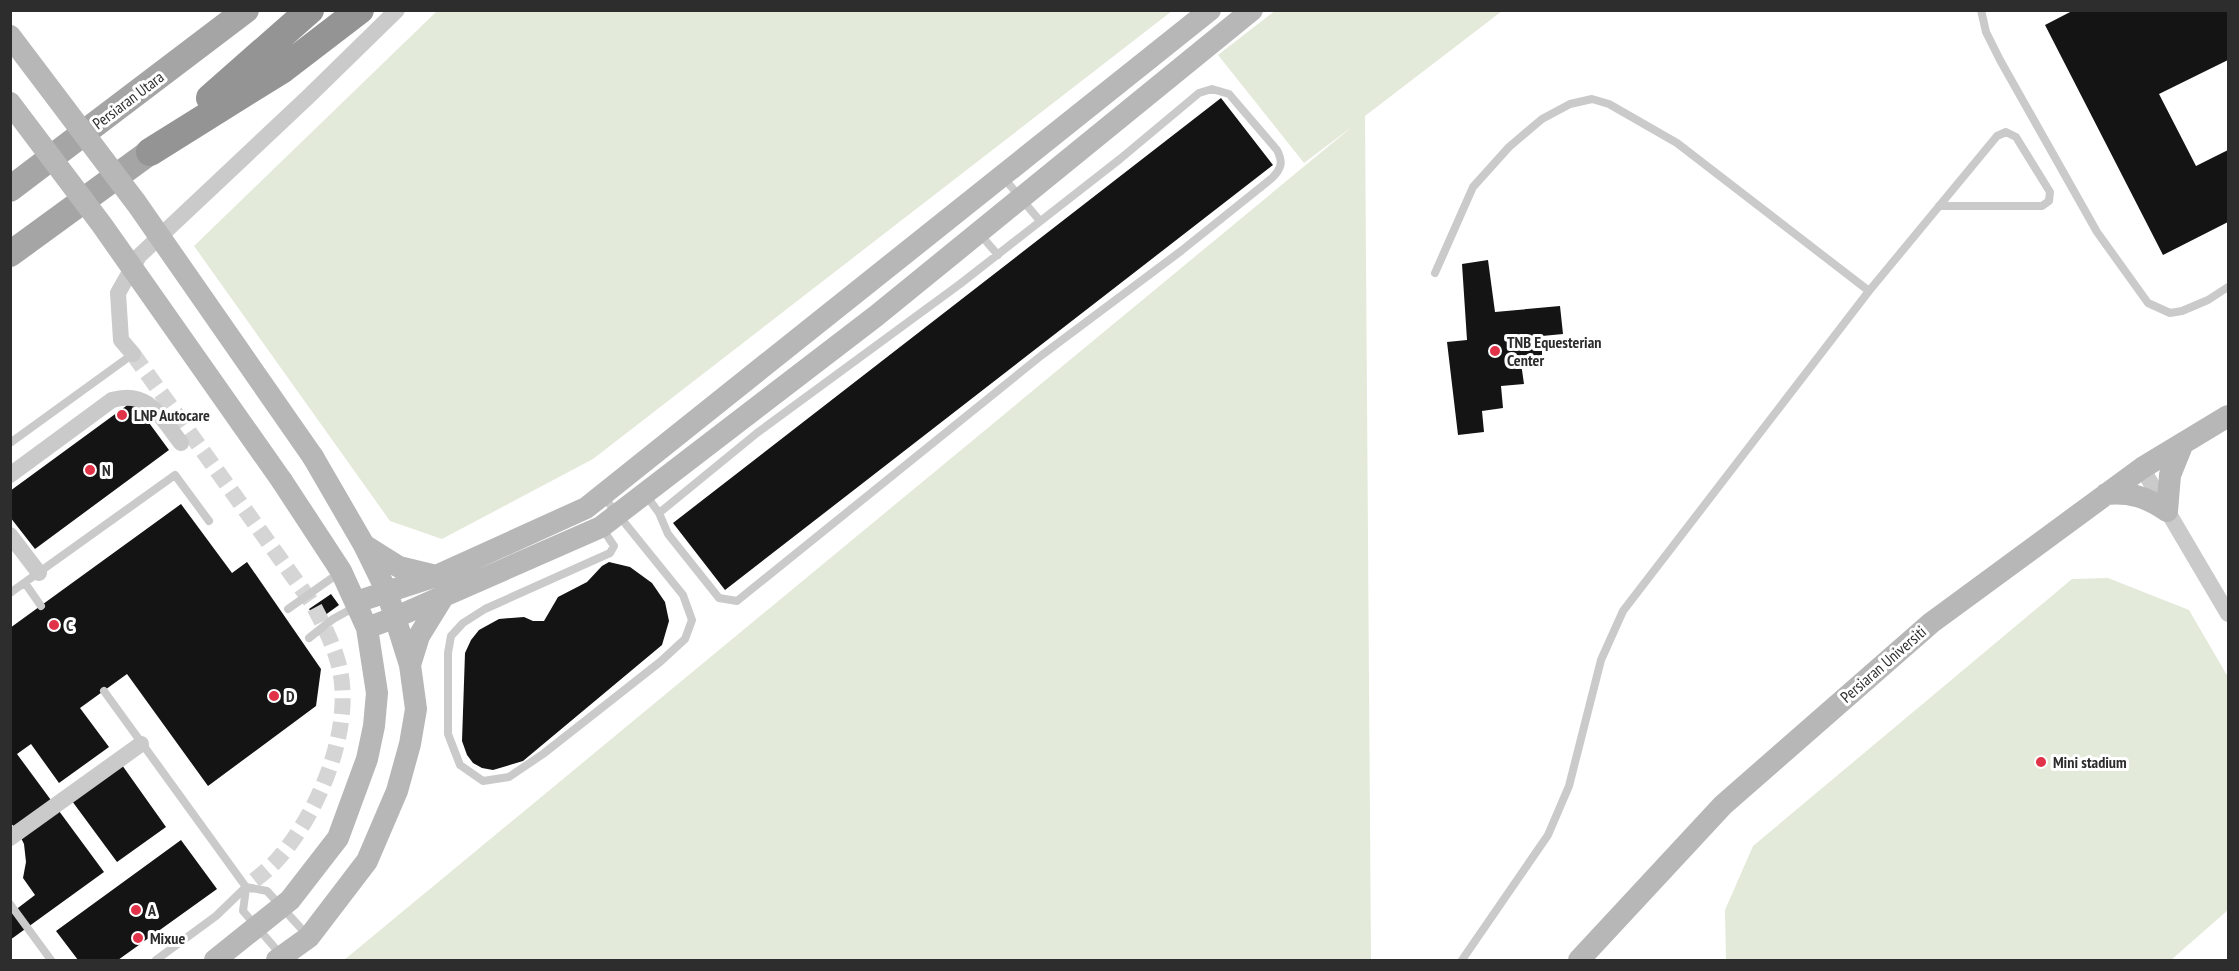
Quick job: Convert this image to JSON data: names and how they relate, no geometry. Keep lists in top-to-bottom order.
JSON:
{
  "streets": {
    "main road": ["Persiaran Utara"],
    "street": ["Persiaran Universiti"]
  },
  "places": [
    "TNB Equesterian Center",
    "LNP Autocare",
    "N",
    "C",
    "D",
    "Mini stadium",
    "A",
    "Mixue"
  ]
}
